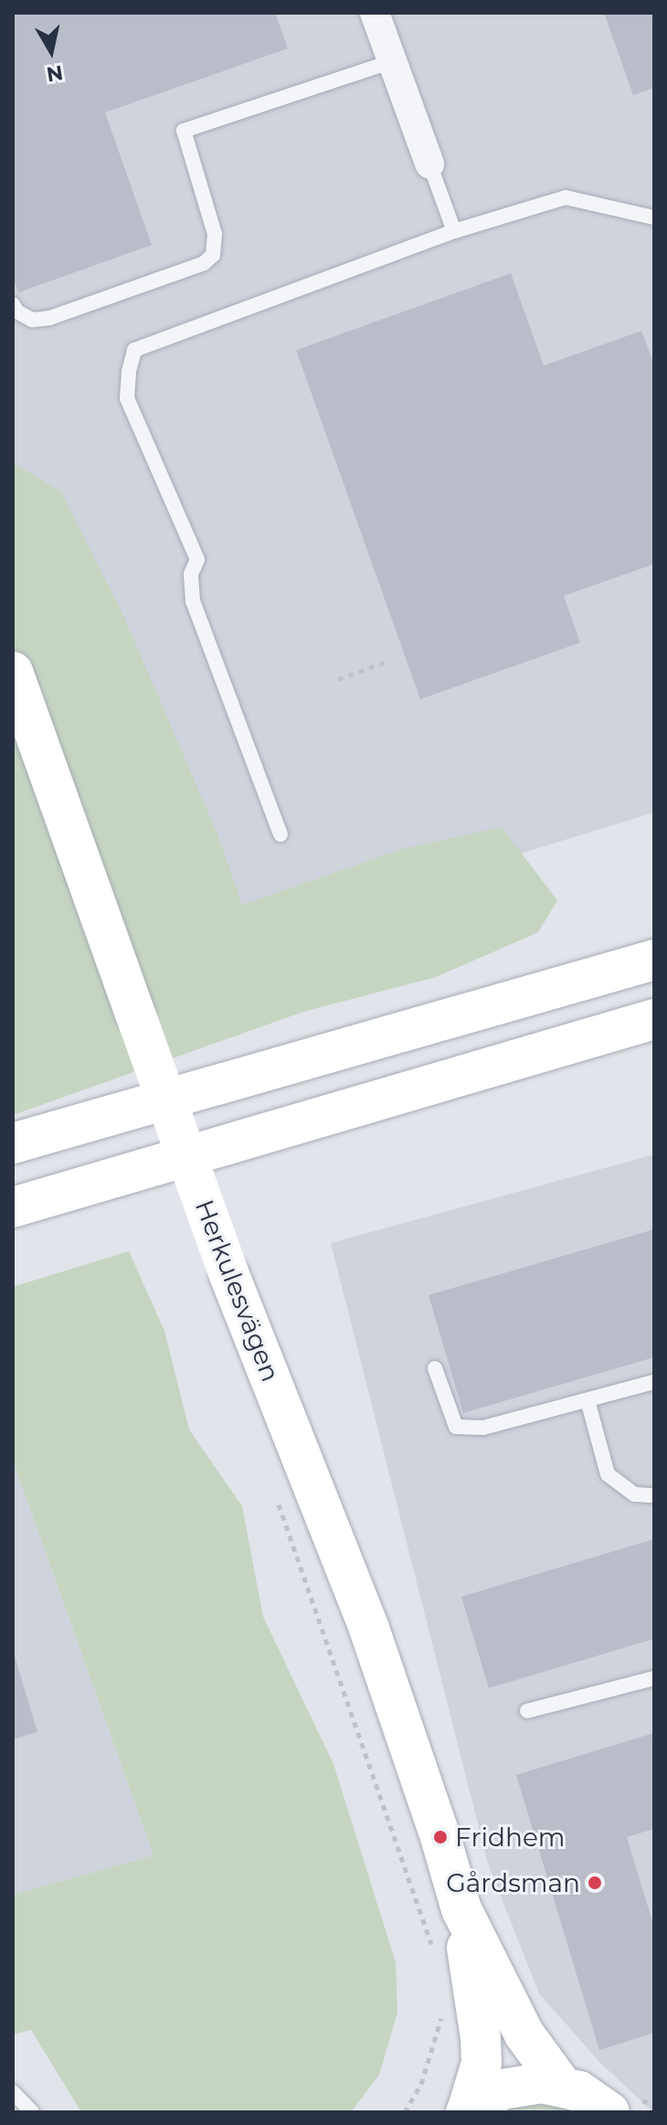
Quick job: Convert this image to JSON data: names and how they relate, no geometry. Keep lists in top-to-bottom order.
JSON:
{
  "streets": {
    "main road": ["Herkulesvägen"]
  },
  "places": ["Fridhem", "Gårdsman"],
  "north": "bottom"
}
